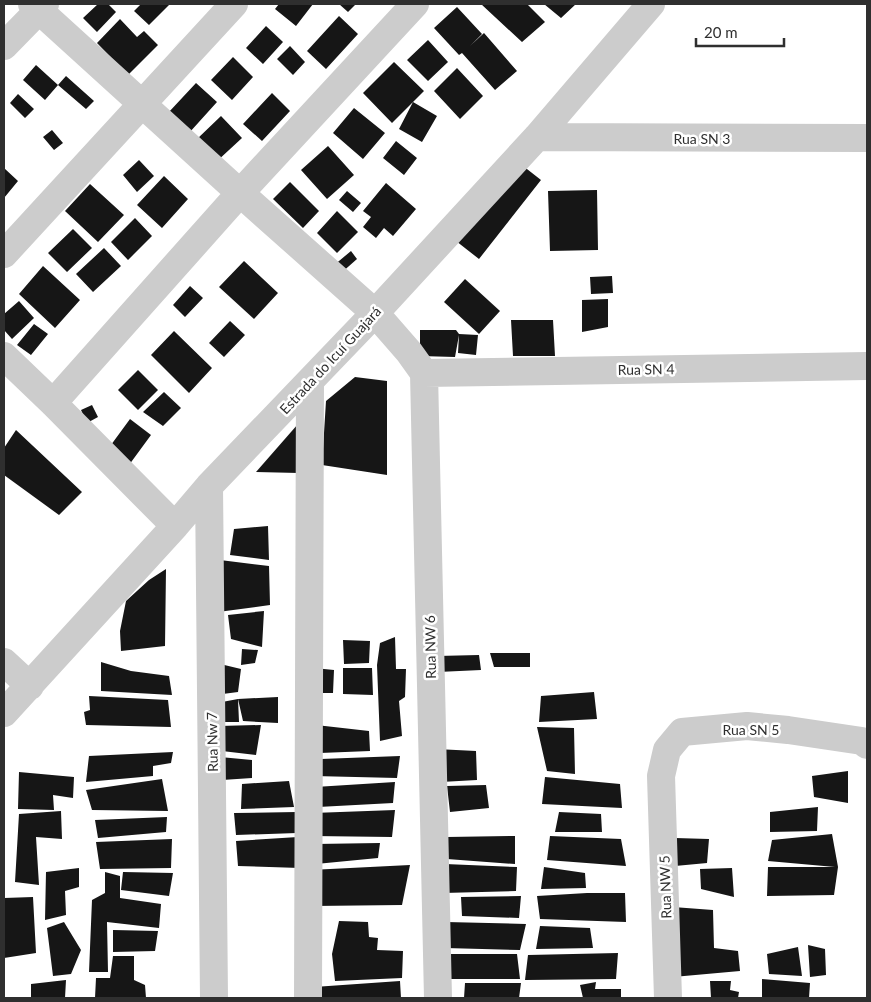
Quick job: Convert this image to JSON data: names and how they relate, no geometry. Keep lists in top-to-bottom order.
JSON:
{
  "streets": {
    "street": [
      "Rua SN 3",
      "Estrada do Icuí Guajará",
      "Rua SN 4",
      "Rua NW 6",
      "Rua SN 5",
      "Rua Nw 7",
      "Rua NW 5"
    ]
  },
  "crossings": [
    ["Rua SN 3", "Estrada do Icuí Guajará"],
    ["Estrada do Icuí Guajará", "Rua Nw 7"],
    ["Rua SN 4", "Rua NW 6"],
    ["Rua SN 5", "Rua NW 5"]
  ],
  "scale_bar": "20 m"
}
